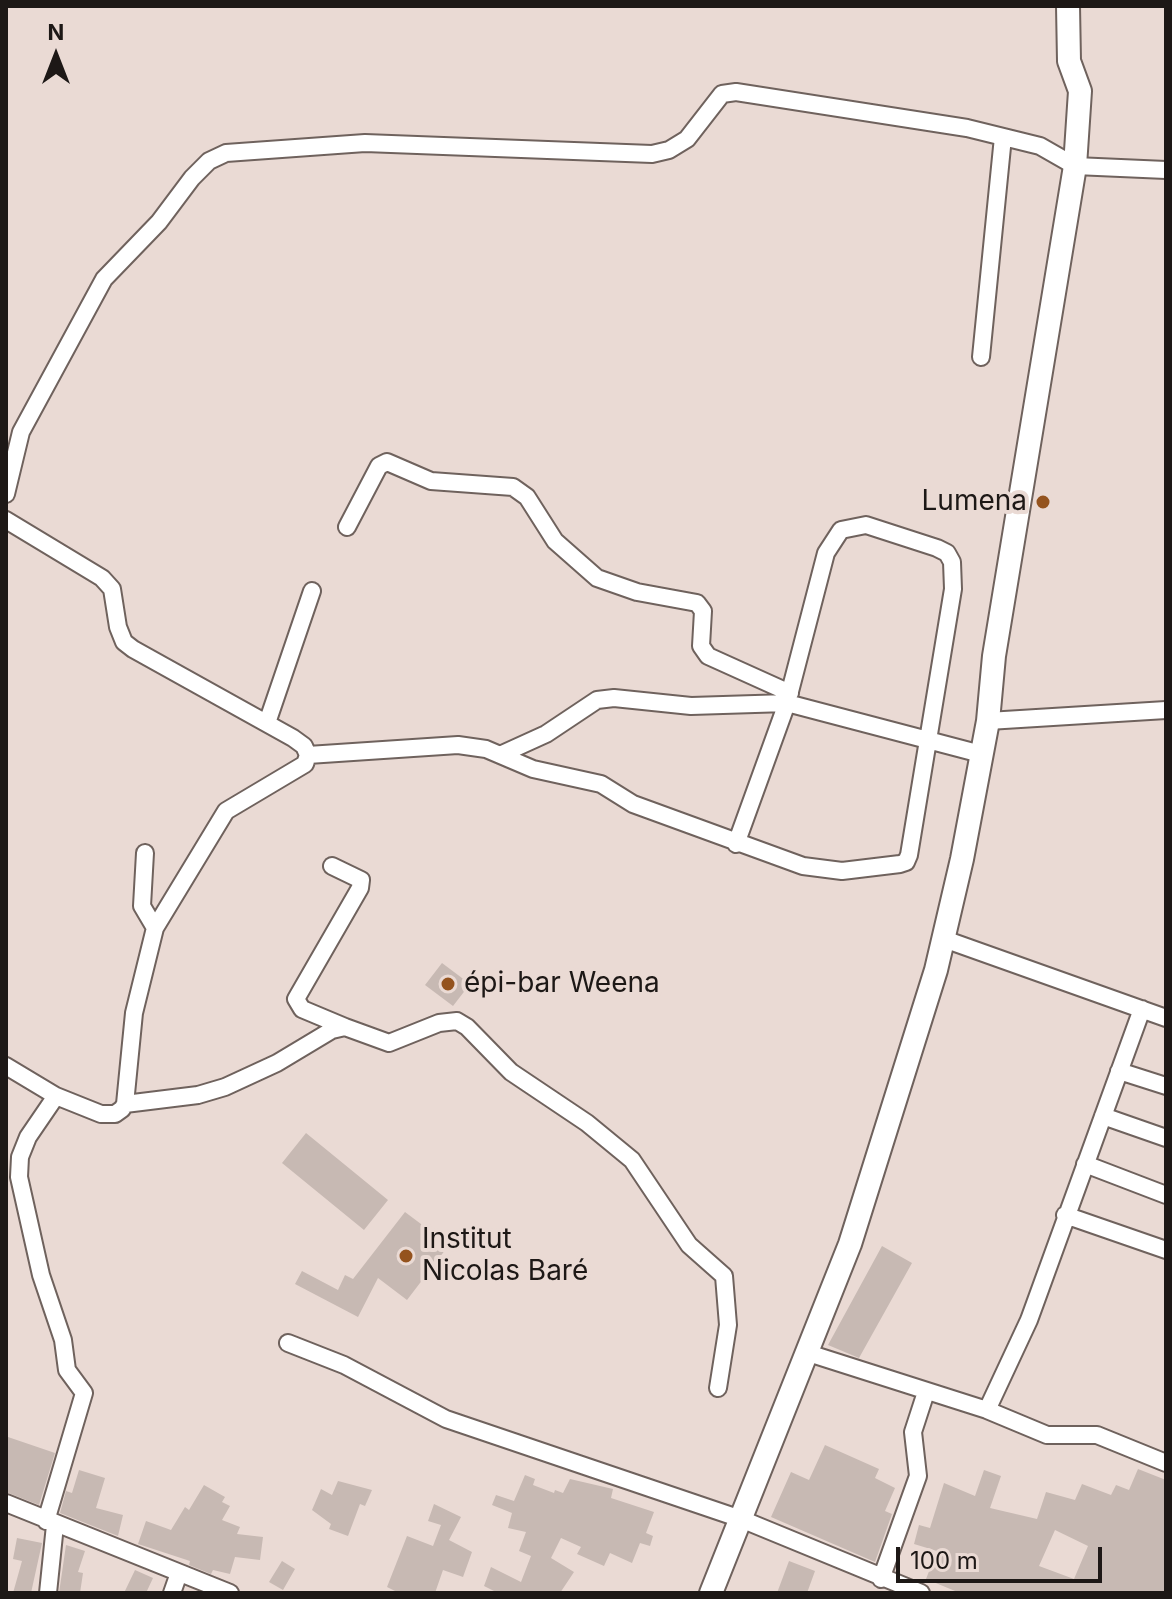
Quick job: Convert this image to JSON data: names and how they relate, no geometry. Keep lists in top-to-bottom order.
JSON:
{
  "places": ["Lumena", "épi-bar Weena", "Institut Nicolas Baré"],
  "scale_bar": "100 m",
  "north": "top"
}
